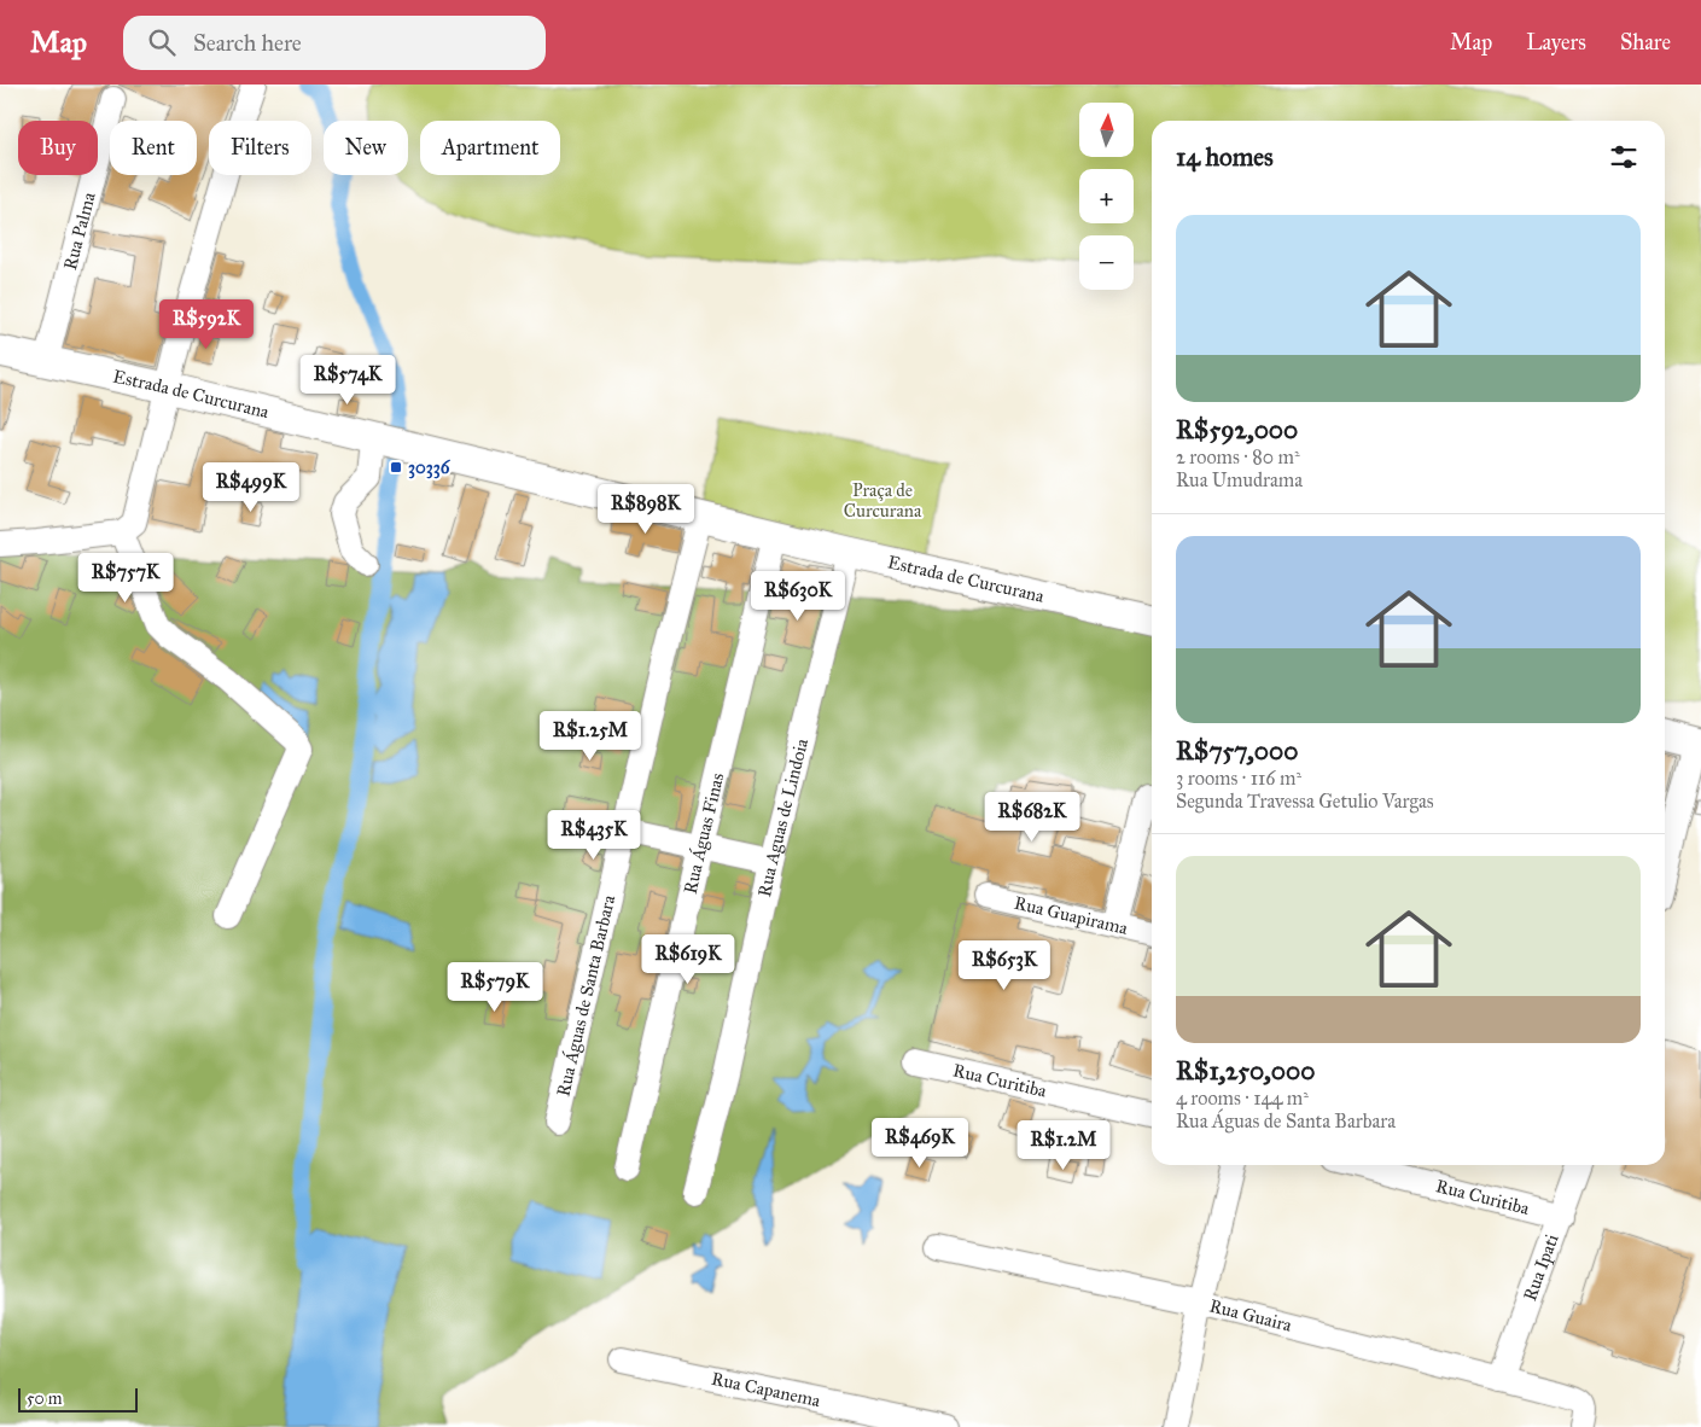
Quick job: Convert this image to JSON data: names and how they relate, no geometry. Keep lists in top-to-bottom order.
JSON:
{
  "streets": {
    "main road": ["Estrada de Curcurana"],
    "street": [
      "Rua Palma",
      "Rua Aguas de Lindoia",
      "Rua Águas Finas",
      "Rua Guapirama",
      "Rua Águas de Santa Barbara",
      "Rua Curitiba",
      "Rua Ipati",
      "Rua Guaira",
      "Rua Capanema"
    ]
  },
  "crossings": [
    ["Rua Palma", "Estrada de Curcurana"],
    ["Estrada de Curcurana", "Rua Aguas de Lindoia"],
    ["Estrada de Curcurana", "Rua Águas Finas"],
    ["Estrada de Curcurana", "Rua Águas de Santa Barbara"],
    ["Rua Curitiba", "Rua Ipati"],
    ["Rua Ipati", "Rua Guaira"]
  ],
  "parks": ["Praça de Curcurana"],
  "places": {
    "transit": ["30336"]
  },
  "scale_bar": "50 m",
  "north": "top",
  "page": {
    "header": "Map",
    "search": "Search here",
    "nav": ["Map", "Layers", "Share"],
    "map_buttons": ["+", "−"],
    "chip": [
      "Buy",
      "Rent",
      "Filters",
      "New",
      "Apartment"
    ],
    "heading": "14 homes",
    "list": [
      {
        "name": "R$592,000",
        "note": "2 rooms · 80 m² · Rua Umudrama"
      },
      {
        "name": "R$757,000",
        "note": "3 rooms · 116 m² · Segunda Travessa Getulio Vargas"
      },
      {
        "name": "R$1,250,000",
        "note": "4 rooms · 144 m² · Rua Águas de Santa Barbara"
      }
    ],
    "price": [
      "R$592K",
      "R$574K",
      "R$499K",
      "R$898K",
      "R$757K",
      "R$630K",
      "R$1.25M",
      "R$682K",
      "R$435K",
      "R$619K",
      "R$653K",
      "R$579K",
      "R$469K",
      "R$1.2M"
    ],
    "scale": "50 m"
  }
}
